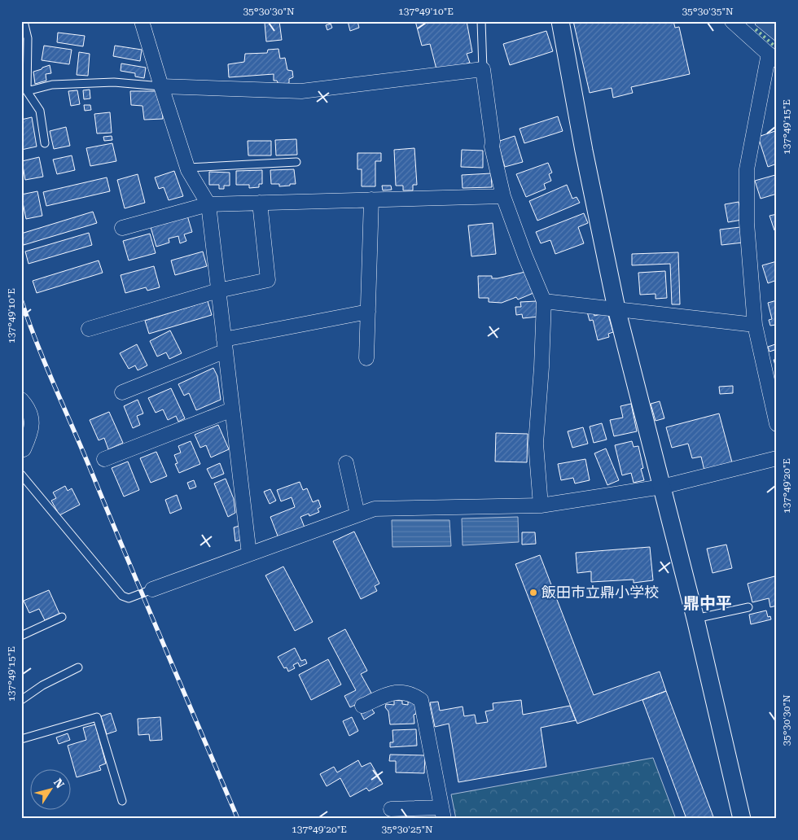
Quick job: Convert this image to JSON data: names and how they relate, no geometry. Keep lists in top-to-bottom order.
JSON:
{
  "districts": ["鼎中平"],
  "places": ["飯田市立鼎小学校"],
  "north": "top right",
  "coordinates": [
    "35°30'30\"N",
    "137°49'10\"E",
    "35°30'35\"N",
    "137°49'15\"E",
    "137°49'20\"E",
    "35°30'25\"N"
  ]
}
